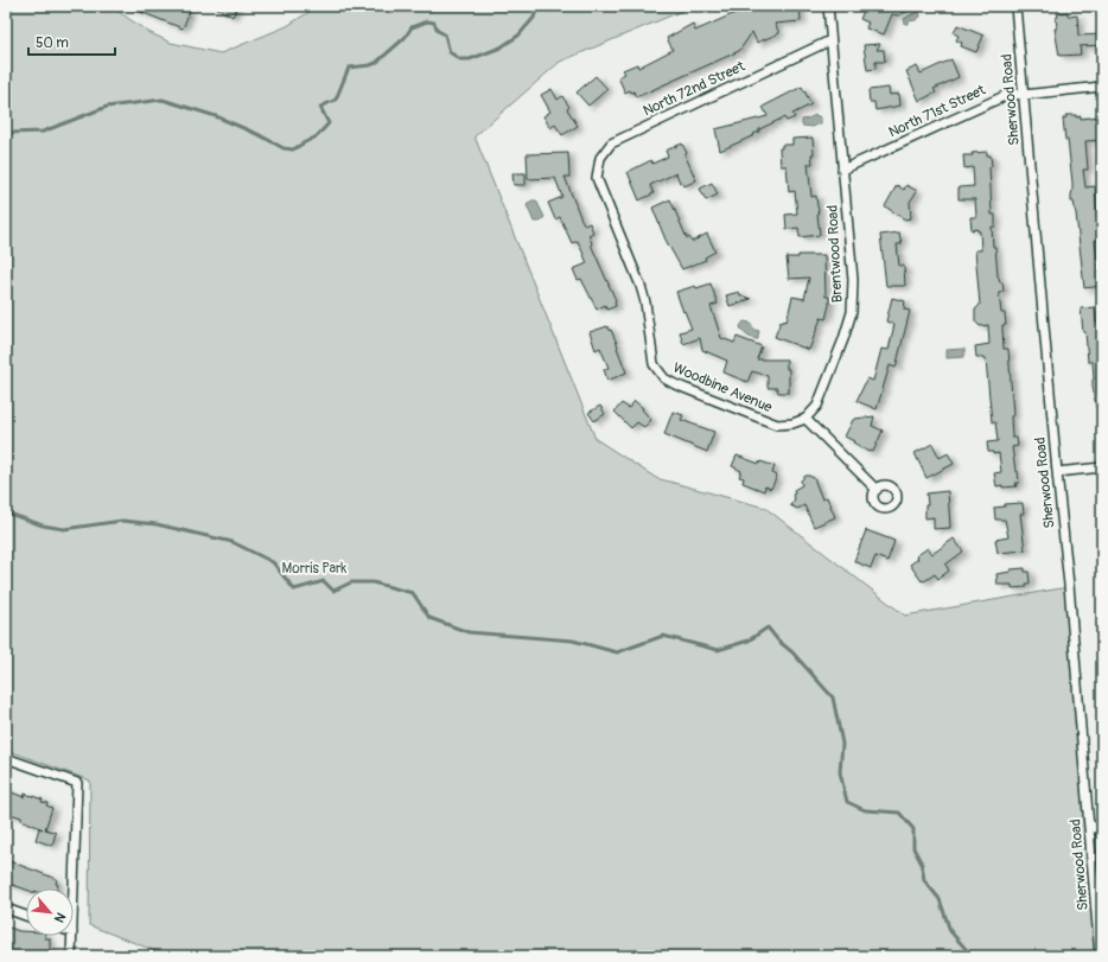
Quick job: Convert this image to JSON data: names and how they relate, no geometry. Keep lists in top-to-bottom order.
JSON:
{
  "streets": {
    "street": [
      "North 72nd Street",
      "Sherwood Road",
      "North 71st Street",
      "Brentwood Road",
      "Woodbine Avenue"
    ]
  },
  "crossings": [
    ["North 72nd Street", "Brentwood Road"],
    ["North 72nd Street", "Woodbine Avenue"],
    ["Sherwood Road", "North 71st Street"],
    ["North 71st Street", "Brentwood Road"],
    ["Brentwood Road", "Woodbine Avenue"]
  ],
  "parks": ["Morris Park"],
  "scale_bar": "50 m",
  "north": "bottom right"
}
